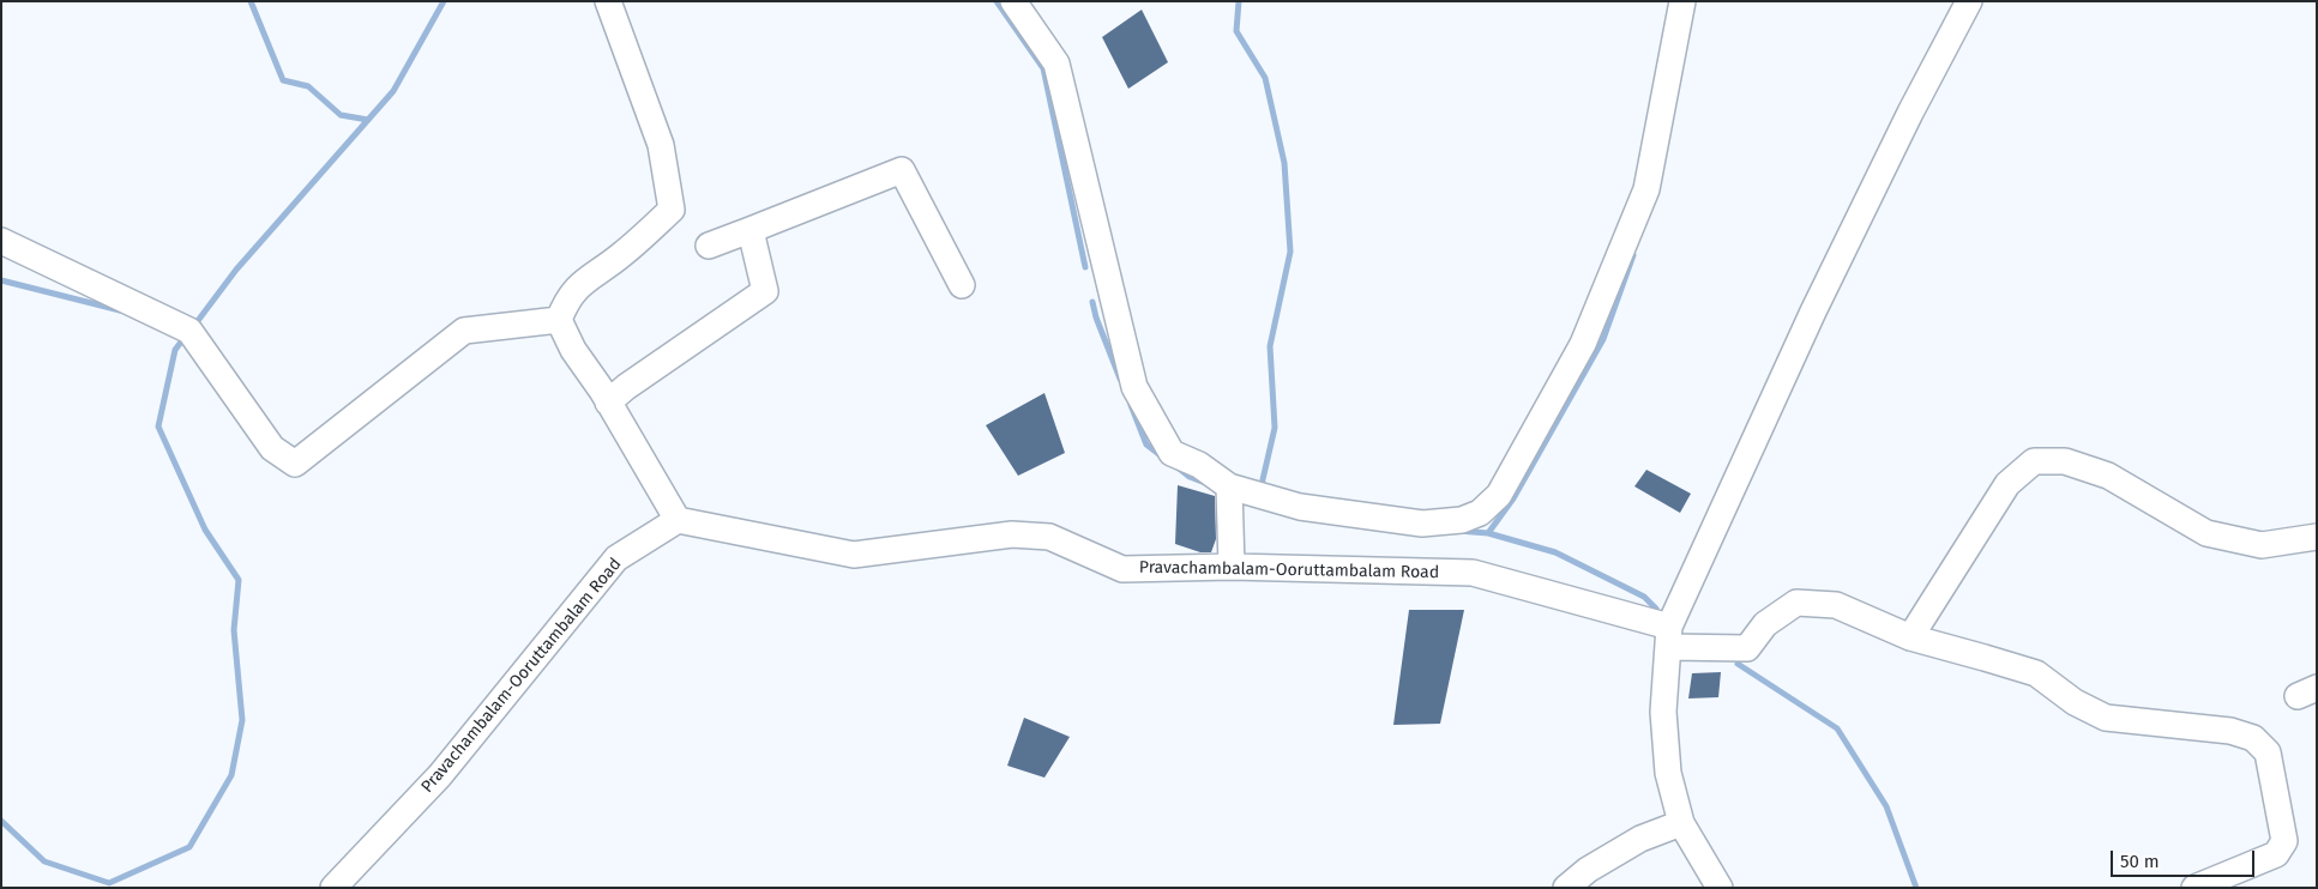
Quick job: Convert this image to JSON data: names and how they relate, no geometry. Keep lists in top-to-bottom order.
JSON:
{
  "streets": {
    "street": ["Pravachambalam-Ooruttambalam Road"]
  },
  "scale_bar": "50 m"
}
